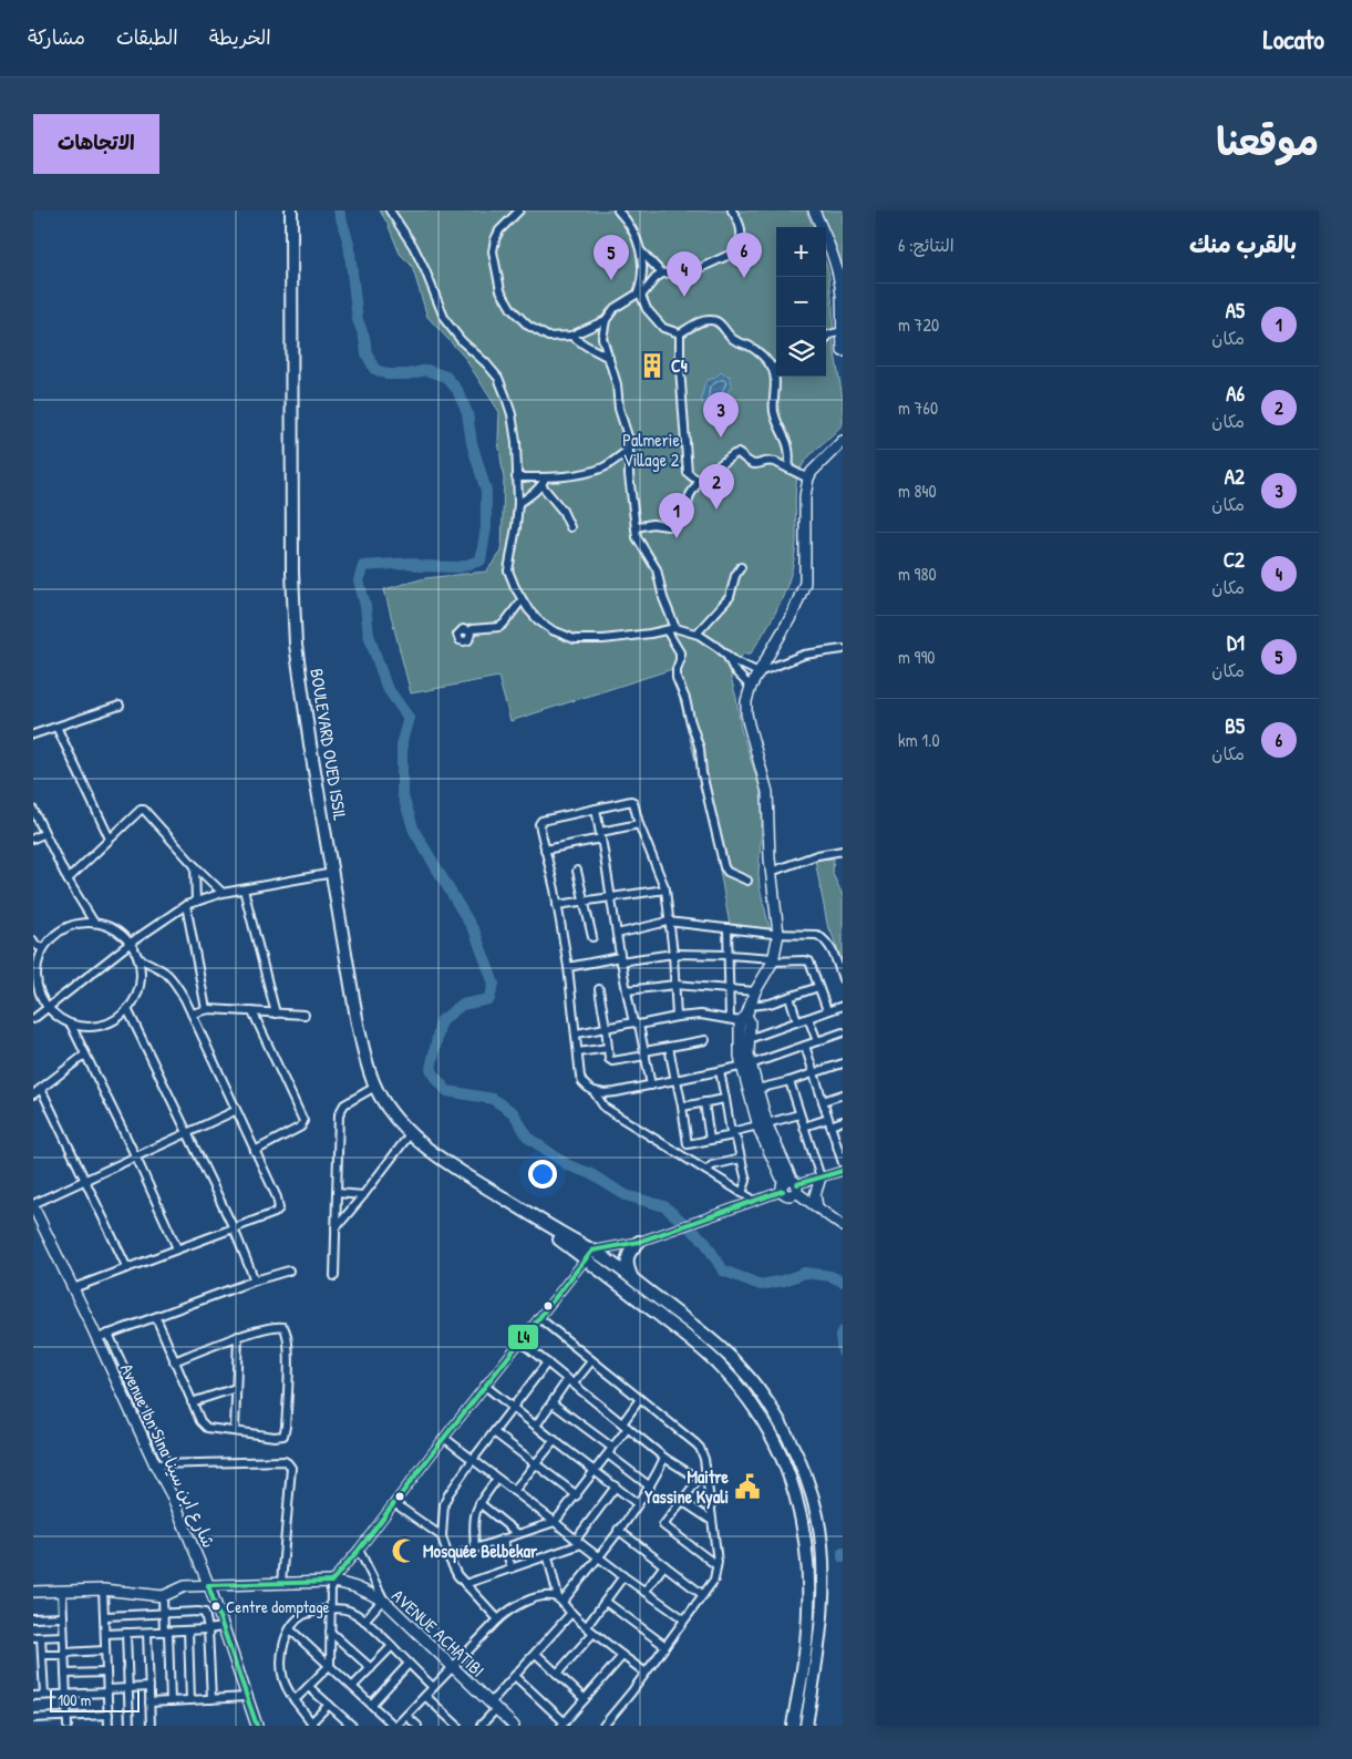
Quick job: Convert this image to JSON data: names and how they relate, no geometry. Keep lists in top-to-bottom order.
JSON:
{
  "streets": {
    "main road": ["BOULEVARD OUED ISSIL"],
    "street": ["Avenue Ibn Sina شارع ابن سينا", "AVENUE ACHATIBI"]
  },
  "crossings": [
    ["Avenue Ibn Sina شارع ابن سينا", "AVENUE ACHATIBI"]
  ],
  "parks": ["Palmerie Village 2"],
  "places": {
    "building": ["C4"],
    "public building": ["Maitre Yassine Kyali"],
    "mosque": ["Mosquée Belbekar"],
    "other": ["Centre domptage"]
  },
  "lines": ["transit line L4"],
  "scale_bar": "100 m",
  "page": {
    "header": "Locato",
    "nav": ["الخريطة", "الطبقات", "مشاركة"],
    "title": "موقعنا",
    "buttons": "الاتجاهات",
    "heading": ["بالقرب منك", "النتائج: 6"],
    "map_buttons": ["+", "−"],
    "pins": [
      "6",
      "5",
      "4",
      "3",
      "2",
      "1"
    ],
    "list": [
      {
        "mark": "1",
        "name": "A5",
        "note": "مكان",
        "value": "720 m"
      },
      {
        "mark": "2",
        "name": "A6",
        "note": "مكان",
        "value": "760 m"
      },
      {
        "mark": "3",
        "name": "A2",
        "note": "مكان",
        "value": "840 m"
      },
      {
        "mark": "4",
        "name": "C2",
        "note": "مكان",
        "value": "980 m"
      },
      {
        "mark": "5",
        "name": "D1",
        "note": "مكان",
        "value": "990 m"
      },
      {
        "mark": "6",
        "name": "B5",
        "note": "مكان",
        "value": "1.0 km"
      }
    ],
    "scale": "100 m"
  }
}
